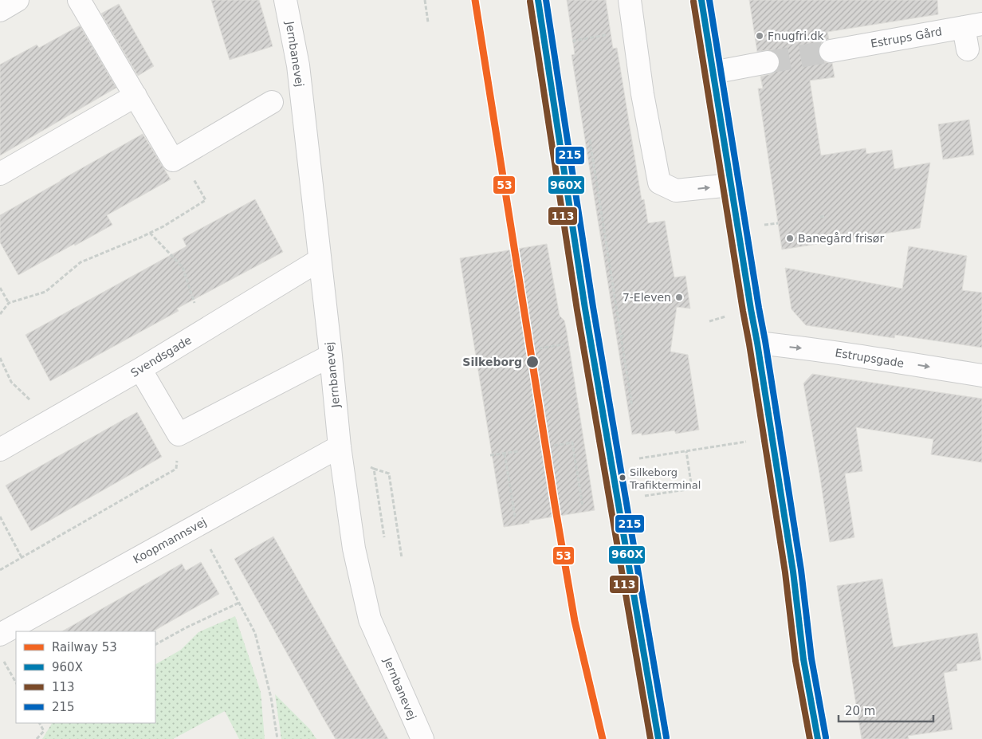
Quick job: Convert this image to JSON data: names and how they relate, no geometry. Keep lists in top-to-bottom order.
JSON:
{
  "streets": {
    "street": [
      "Estrups Gård",
      "Jernbanevej",
      "Svendsgade",
      "Estrupsgade",
      "Koopmannsvej"
    ]
  },
  "crossings": [
    ["Jernbanevej", "Svendsgade"],
    ["Jernbanevej", "Koopmannsvej"]
  ],
  "one_way": ["Estrupsgade"],
  "places": [
    "Fnugfri.dk",
    "Banegård frisør",
    "7-Eleven",
    "Silkeborg",
    "Silkeborg Trafikterminal"
  ],
  "lines": [
    "rail line 53",
    "transit line 960X",
    "transit line 215",
    "transit line 113"
  ],
  "legend": [
    "Railway 53",
    "960X",
    "113",
    "215"
  ],
  "scale_bar": "20 m"
}
